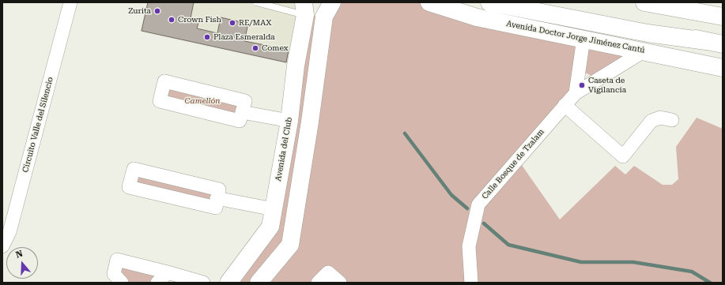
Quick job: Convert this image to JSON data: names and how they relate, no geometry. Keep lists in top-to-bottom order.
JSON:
{
  "streets": {
    "street": [
      "Avenida Doctor Jorge Jiménez Cantú",
      "Circuito Valle del Silencio",
      "Avenida del Club",
      "Calle Bosque de Tzalam"
    ]
  },
  "crossings": [
    ["Avenida Doctor Jorge Jiménez Cantú", "Calle Bosque de Tzalam"]
  ],
  "parks": ["Camellón"],
  "places": [
    "Zurita",
    "Crown Fish",
    "RE/MAX",
    "Plaza Esmeralda",
    "Comex",
    "Caseta de Vigilancia"
  ],
  "north": "top"
}
